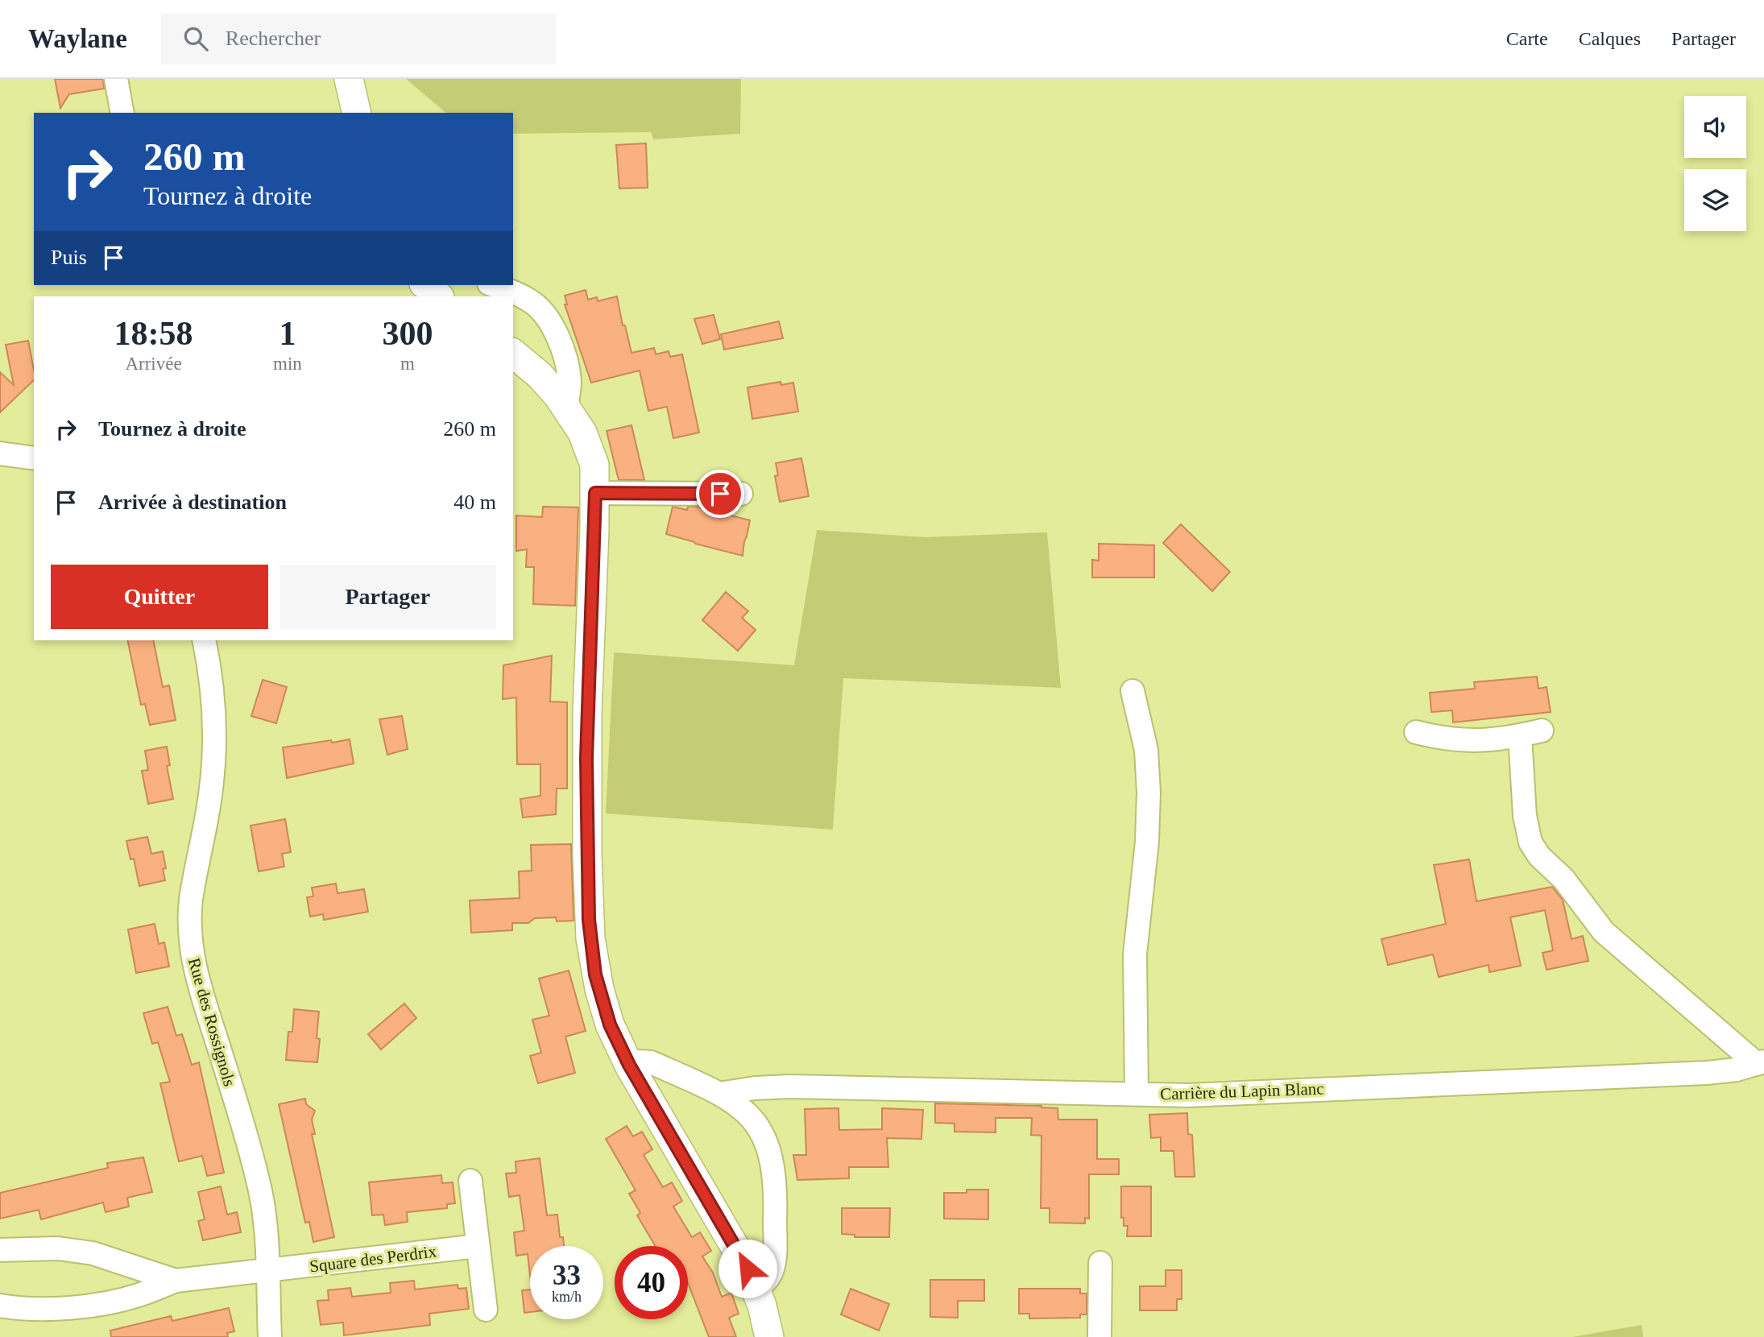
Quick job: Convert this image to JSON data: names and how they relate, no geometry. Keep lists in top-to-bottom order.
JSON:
{
  "streets": {
    "street": ["Rue des Rossignols", "Carrière du Lapin Blanc", "Square des Perdrix"]
  },
  "crossings": [
    ["Rue des Rossignols", "Square des Perdrix"]
  ],
  "page": {
    "header": "Waylane",
    "search": "Rechercher",
    "nav": ["Carte", "Calques", "Partager"],
    "turn": ["260 m", "Tournez à droite"],
    "then": "Puis",
    "eta": [
      "18:58",
      "Arrivée",
      "1",
      "min",
      "300",
      "m"
    ],
    "list": [
      {
        "name": "Tournez à droite",
        "value": "260 m"
      },
      {
        "name": "Arrivée à destination",
        "value": "40 m"
      }
    ],
    "buttons": ["Quitter", "Partager"],
    "speed": "33 km/h",
    "limit": "40"
  }
}
